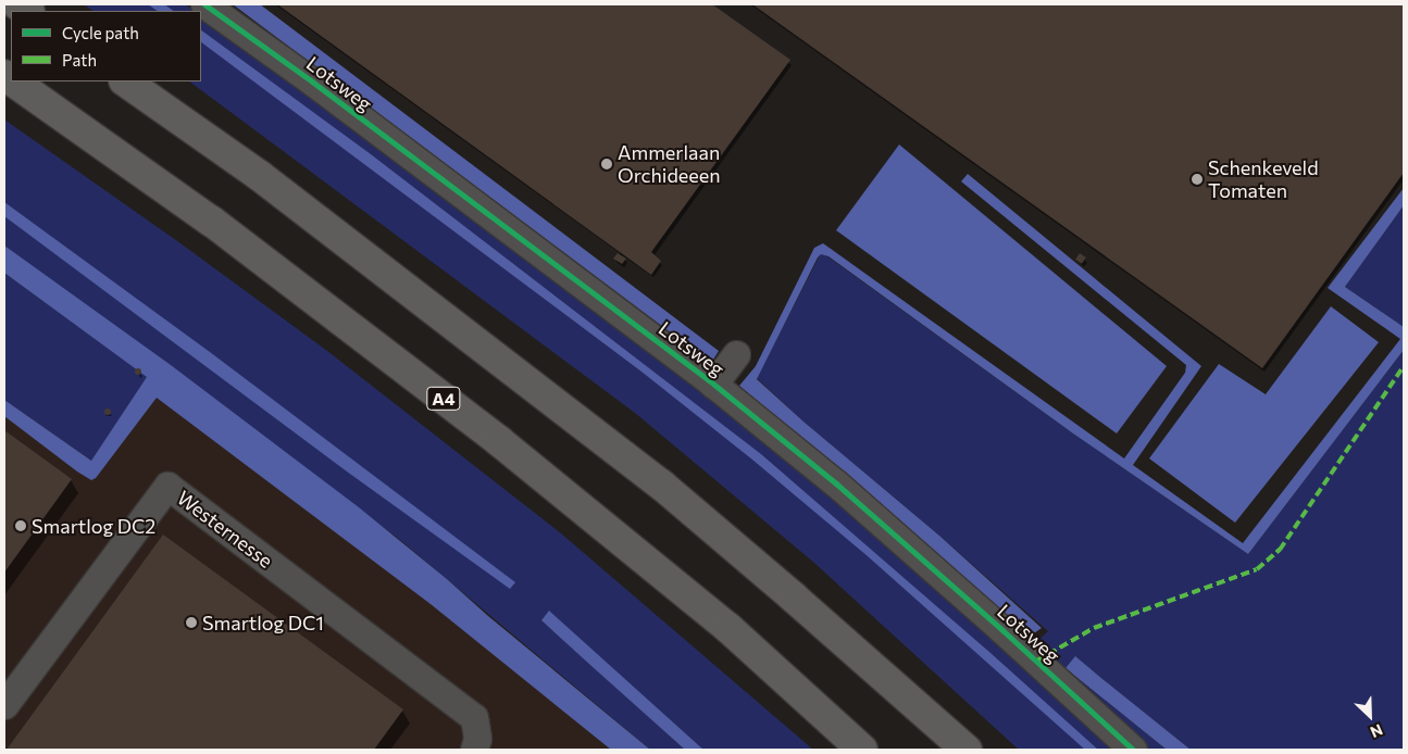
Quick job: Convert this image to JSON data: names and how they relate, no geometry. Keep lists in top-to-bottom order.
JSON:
{
  "streets": {
    "highway": ["A4"],
    "street": ["Lotsweg", "Westernesse"]
  },
  "places": [
    "Ammerlaan Orchideeen",
    "Schenkeveld Tomaten",
    "Smartlog DC2",
    "Smartlog DC1"
  ],
  "legend": ["Cycle path", "Path"],
  "north": "bottom right"
}
